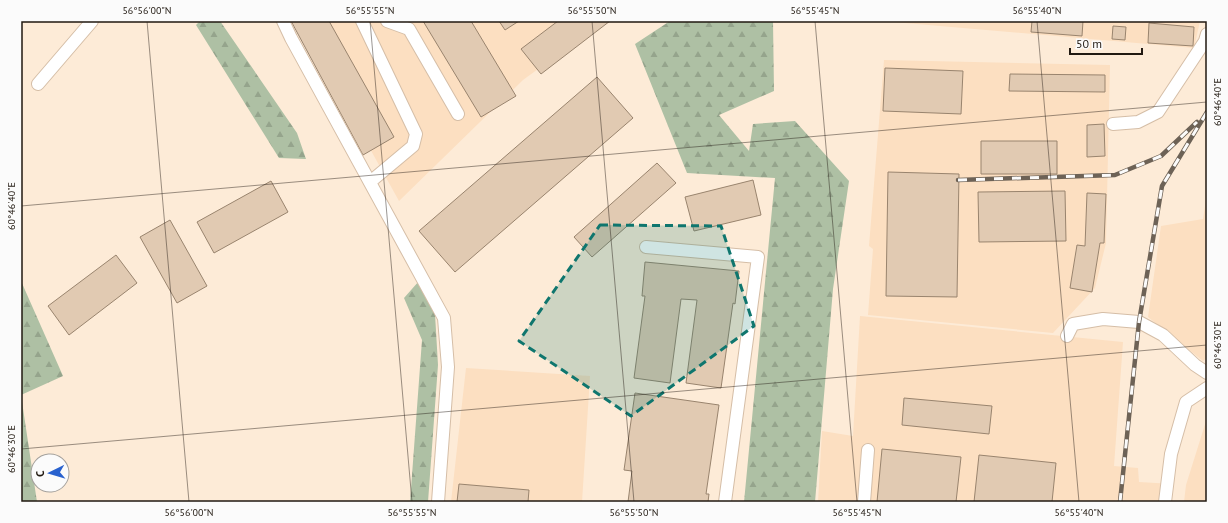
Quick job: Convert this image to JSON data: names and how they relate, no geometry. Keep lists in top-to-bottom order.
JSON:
{
  "scale_bar": "50 m",
  "north": "left",
  "coordinates": [
    "56°56'00\"N",
    "56°55'55\"N",
    "56°55'50\"N",
    "56°55'45\"N",
    "56°55'40\"N",
    "60°46'40\"E",
    "60°46'30\"E"
  ]
}
